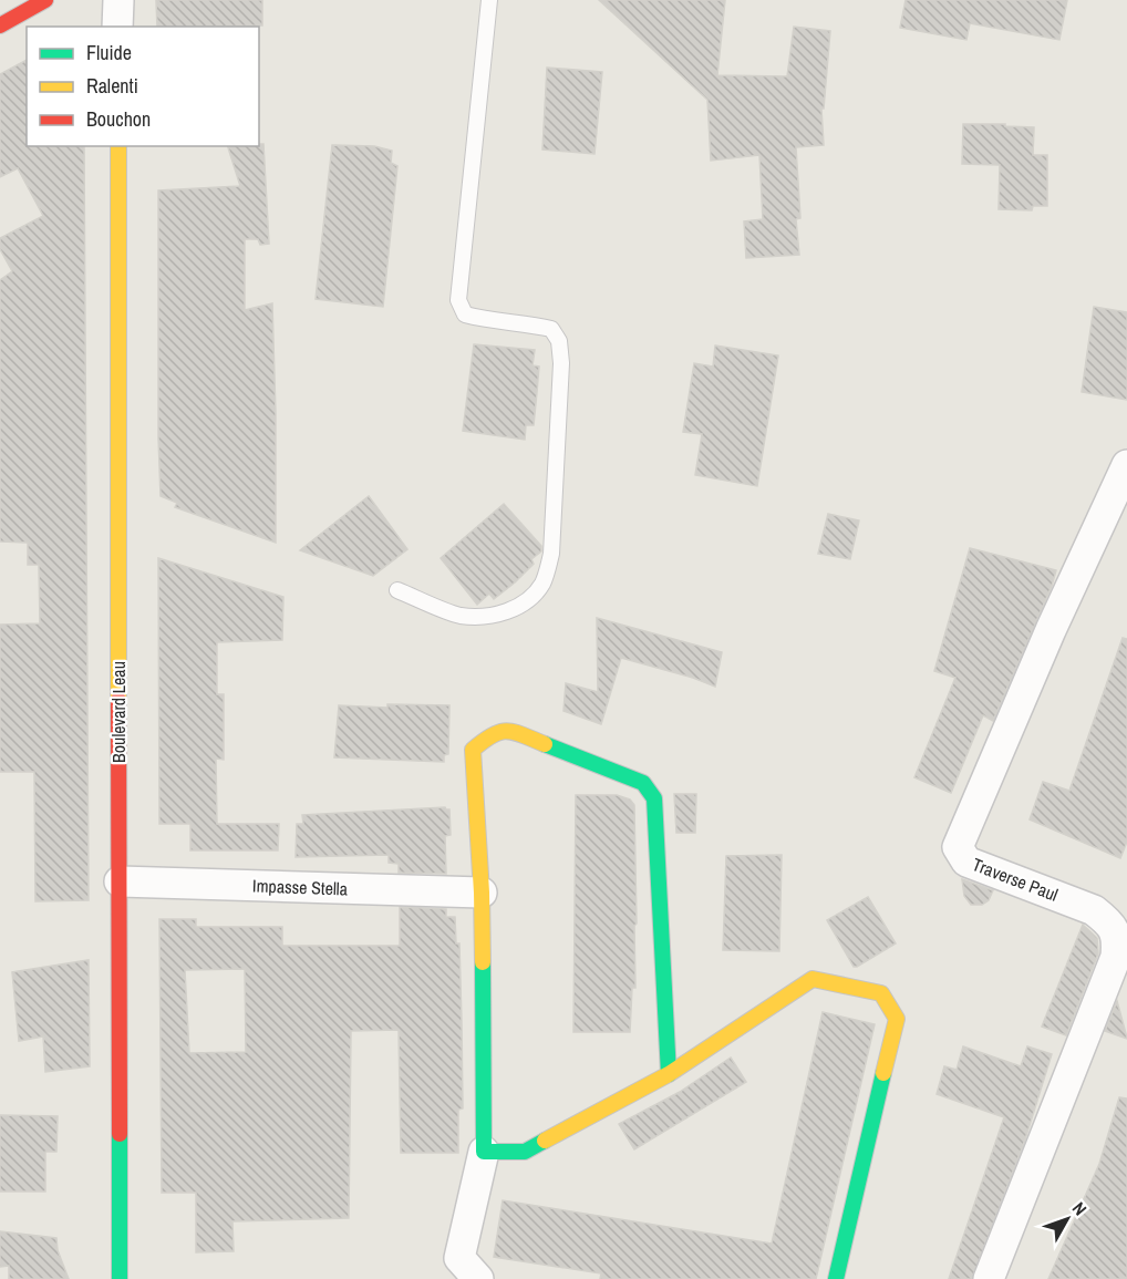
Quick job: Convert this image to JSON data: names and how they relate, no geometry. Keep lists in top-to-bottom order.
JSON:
{
  "streets": {
    "street": ["Boulevard Leau", "Traverse Paul", "Impasse Stella"]
  },
  "crossings": [
    ["Boulevard Leau", "Impasse Stella"]
  ],
  "legend": ["Fluide", "Ralenti", "Bouchon"],
  "north": "top right"
}
